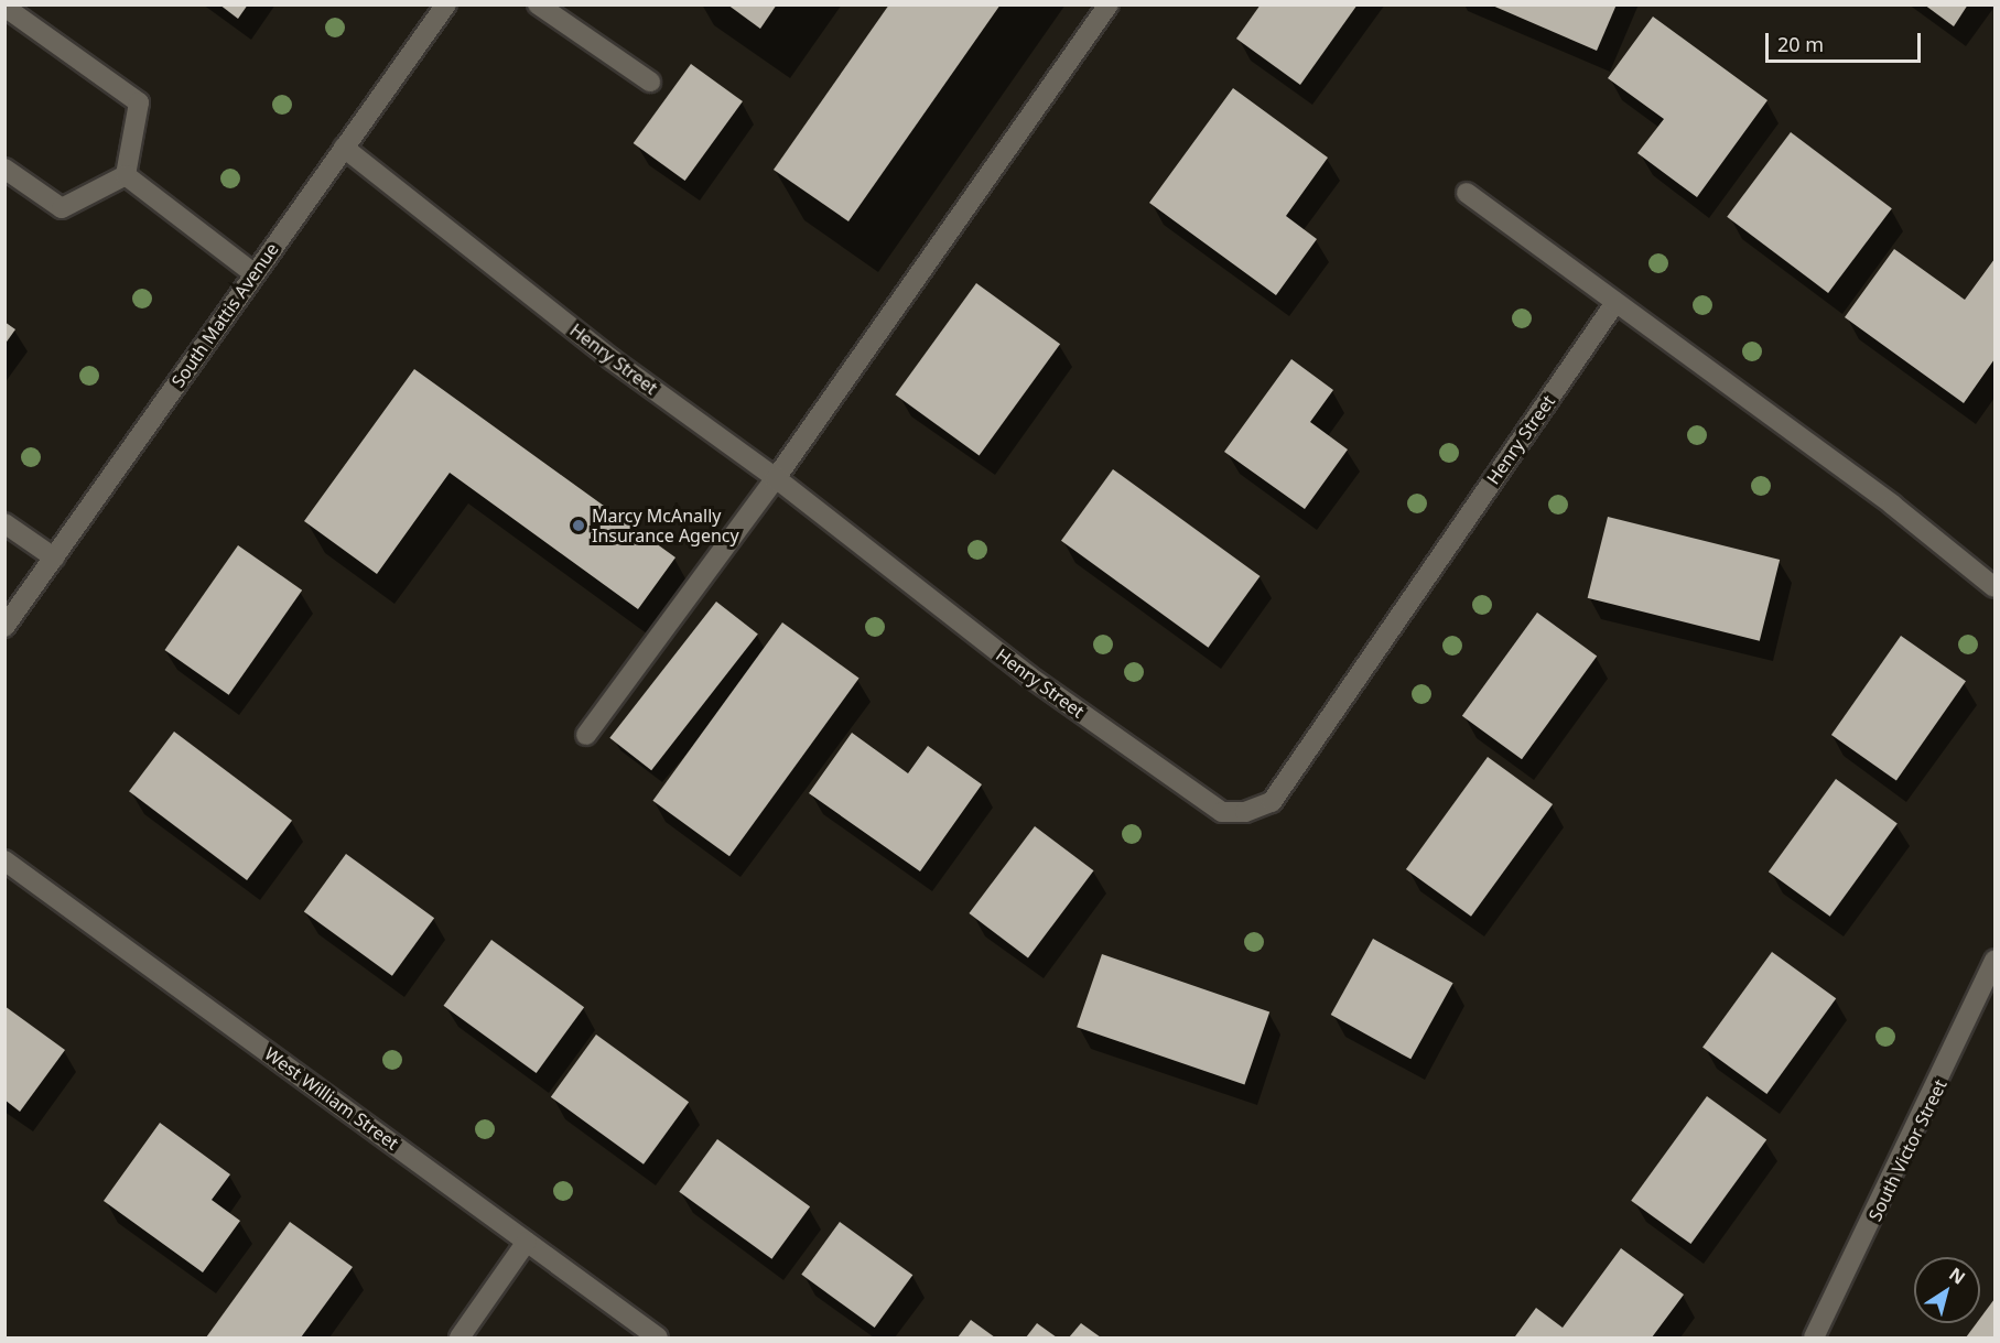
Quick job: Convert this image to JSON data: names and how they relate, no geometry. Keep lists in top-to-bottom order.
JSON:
{
  "streets": {
    "street": [
      "South Mattis Avenue",
      "Henry Street",
      "West William Street",
      "South Victor Street"
    ]
  },
  "crossings": [
    ["South Mattis Avenue", "Henry Street"]
  ],
  "places": ["Marcy McAnally Insurance Agency"],
  "scale_bar": "20 m",
  "north": "top right"
}
